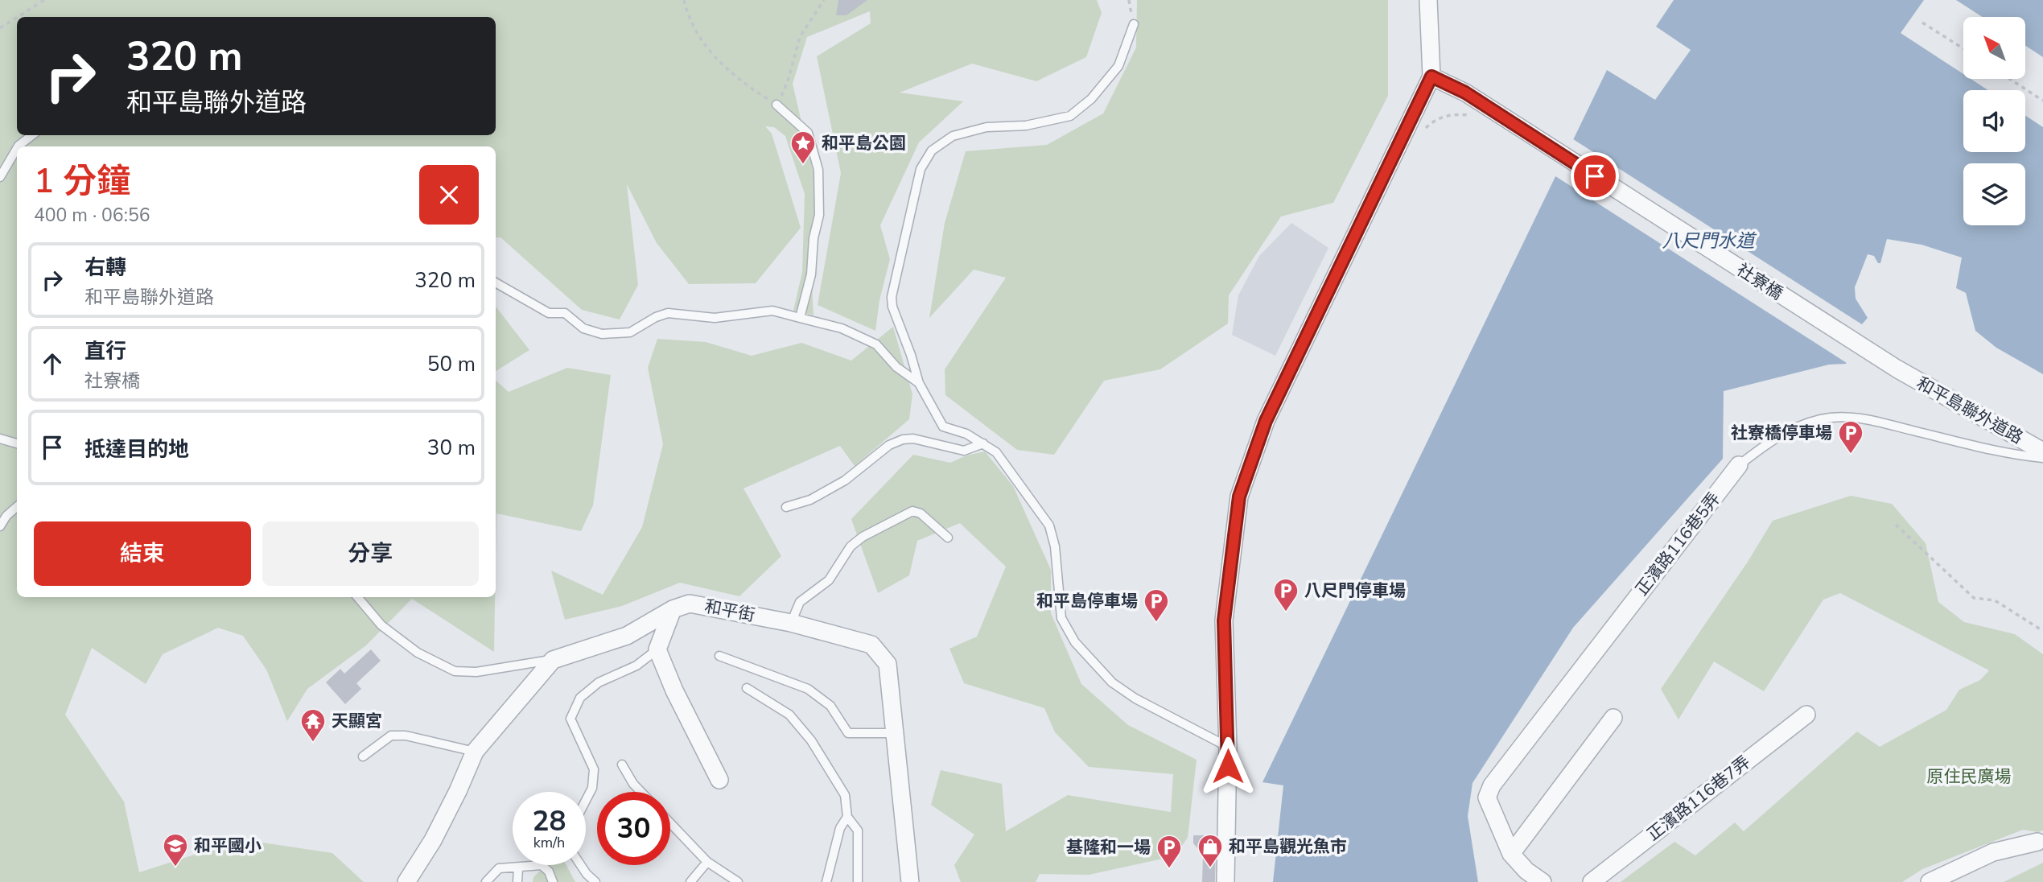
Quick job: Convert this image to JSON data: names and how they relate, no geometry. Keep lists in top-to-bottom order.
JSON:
{
  "streets": {
    "street": [
      "社寮橋",
      "和平島聯外道路",
      "正濱路116巷5弄",
      "和平街",
      "正濱路116巷7弄"
    ]
  },
  "crossings": [
    ["社寮橋", "和平島聯外道路"]
  ],
  "water": ["八尺門水道"],
  "parks": ["原住民廣場"],
  "places": {
    "place": ["和平島公園"],
    "parking": [
      "社寮橋停車場",
      "八尺門停車場",
      "和平島停車場",
      "基隆和一場"
    ],
    "temple": ["天顯宮"],
    "school or university": ["和平國小"],
    "shop": ["和平島觀光魚市"]
  },
  "north": "top left",
  "page": {
    "turn": ["320 m", "和平島聯外道路"],
    "heading": ["1 分鐘", "400 m · 06:56"],
    "list": [
      {
        "name": "右轉",
        "note": "和平島聯外道路",
        "value": "320 m"
      },
      {
        "name": "直行",
        "note": "社寮橋",
        "value": "50 m"
      },
      {
        "name": "抵達目的地",
        "value": "30 m"
      }
    ],
    "buttons": ["結束", "分享"],
    "speed": "28 km/h",
    "limit": "30"
  }
}
